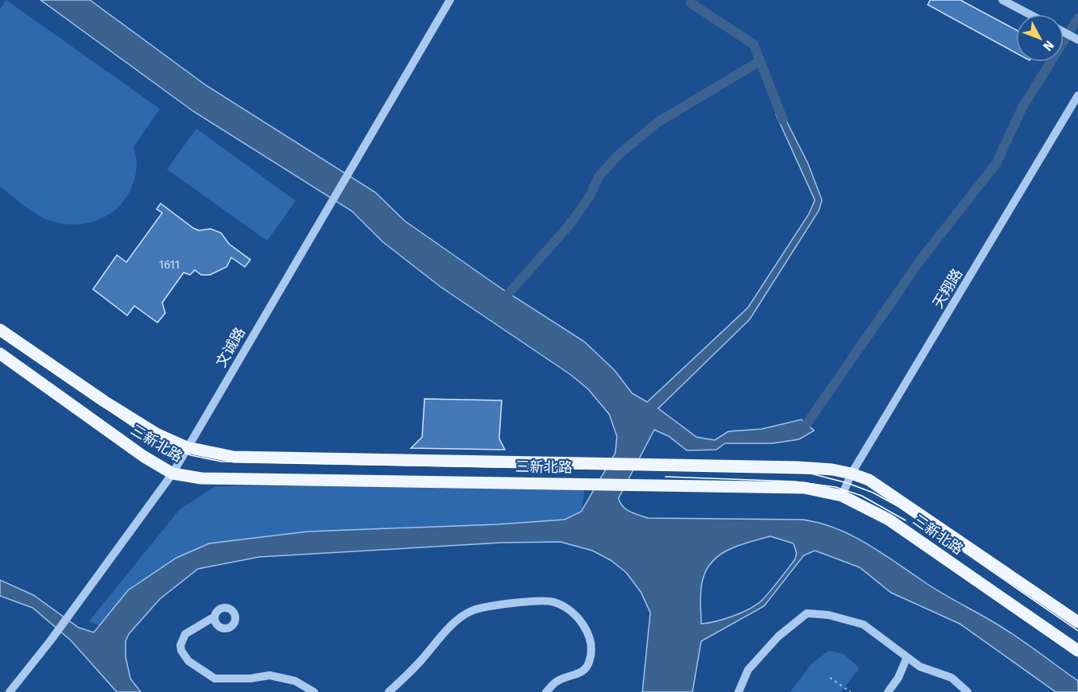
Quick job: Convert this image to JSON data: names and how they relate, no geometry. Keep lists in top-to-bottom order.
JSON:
{
  "streets": {
    "main road": ["三新北路"],
    "street": ["天翔路", "文诚路"]
  },
  "crossings": [
    ["天翔路", "三新北路"],
    ["文诚路", "三新北路"]
  ],
  "house_numbers": ["1611"],
  "north": "bottom right"
}
